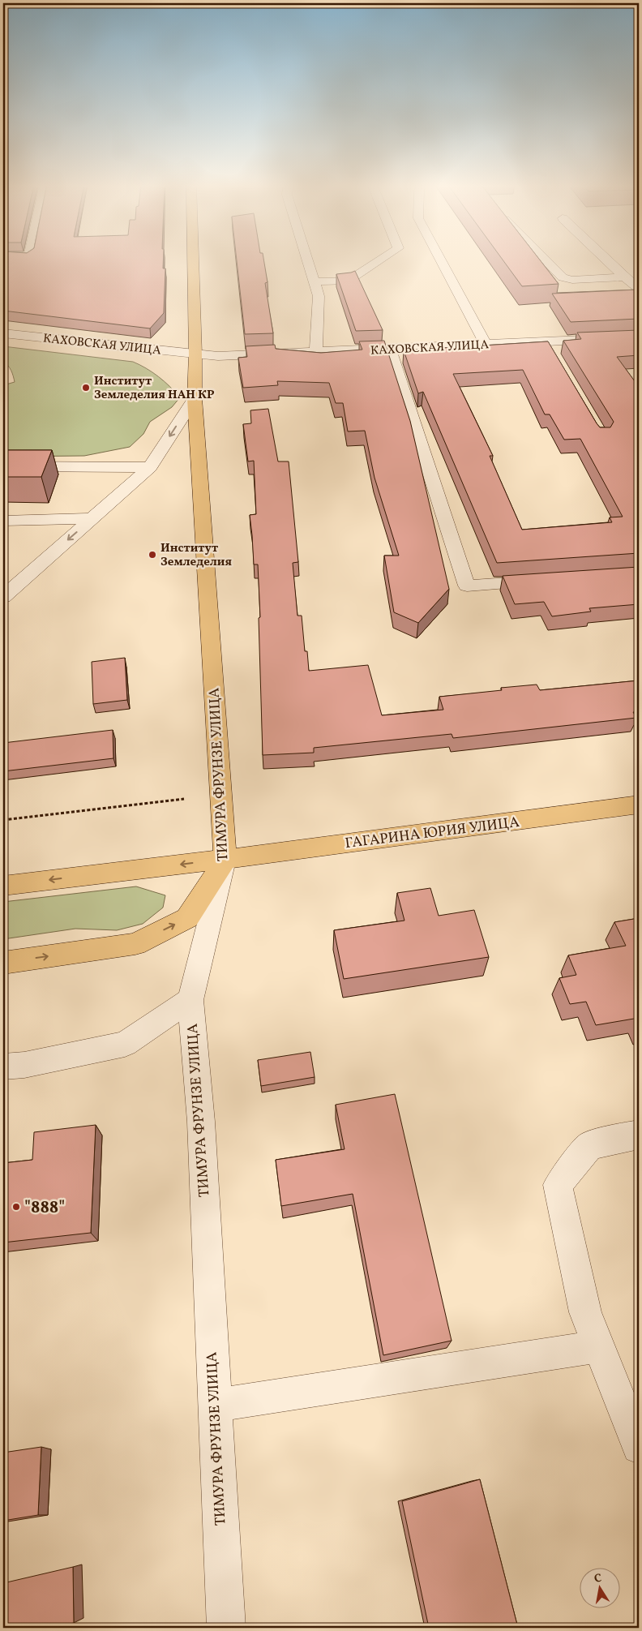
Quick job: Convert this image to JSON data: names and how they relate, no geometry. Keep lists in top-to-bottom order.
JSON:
{
  "streets": {
    "main road": ["ТИМУРА ФРУНЗЕ УЛИЦА", "ГАГАРИНА ЮРИЯ УЛИЦА"],
    "street": ["КАХОВСКАЯ УЛИЦА"]
  },
  "crossings": [
    ["КАХОВСКАЯ УЛИЦА", "ТИМУРА ФРУНЗЕ УЛИЦА"],
    ["ТИМУРА ФРУНЗЕ УЛИЦА", "ГАГАРИНА ЮРИЯ УЛИЦА"]
  ],
  "places": ["Институт Земледелия НАН КР", "Институт Земледелия", "\"888\""],
  "north": "top"
}
